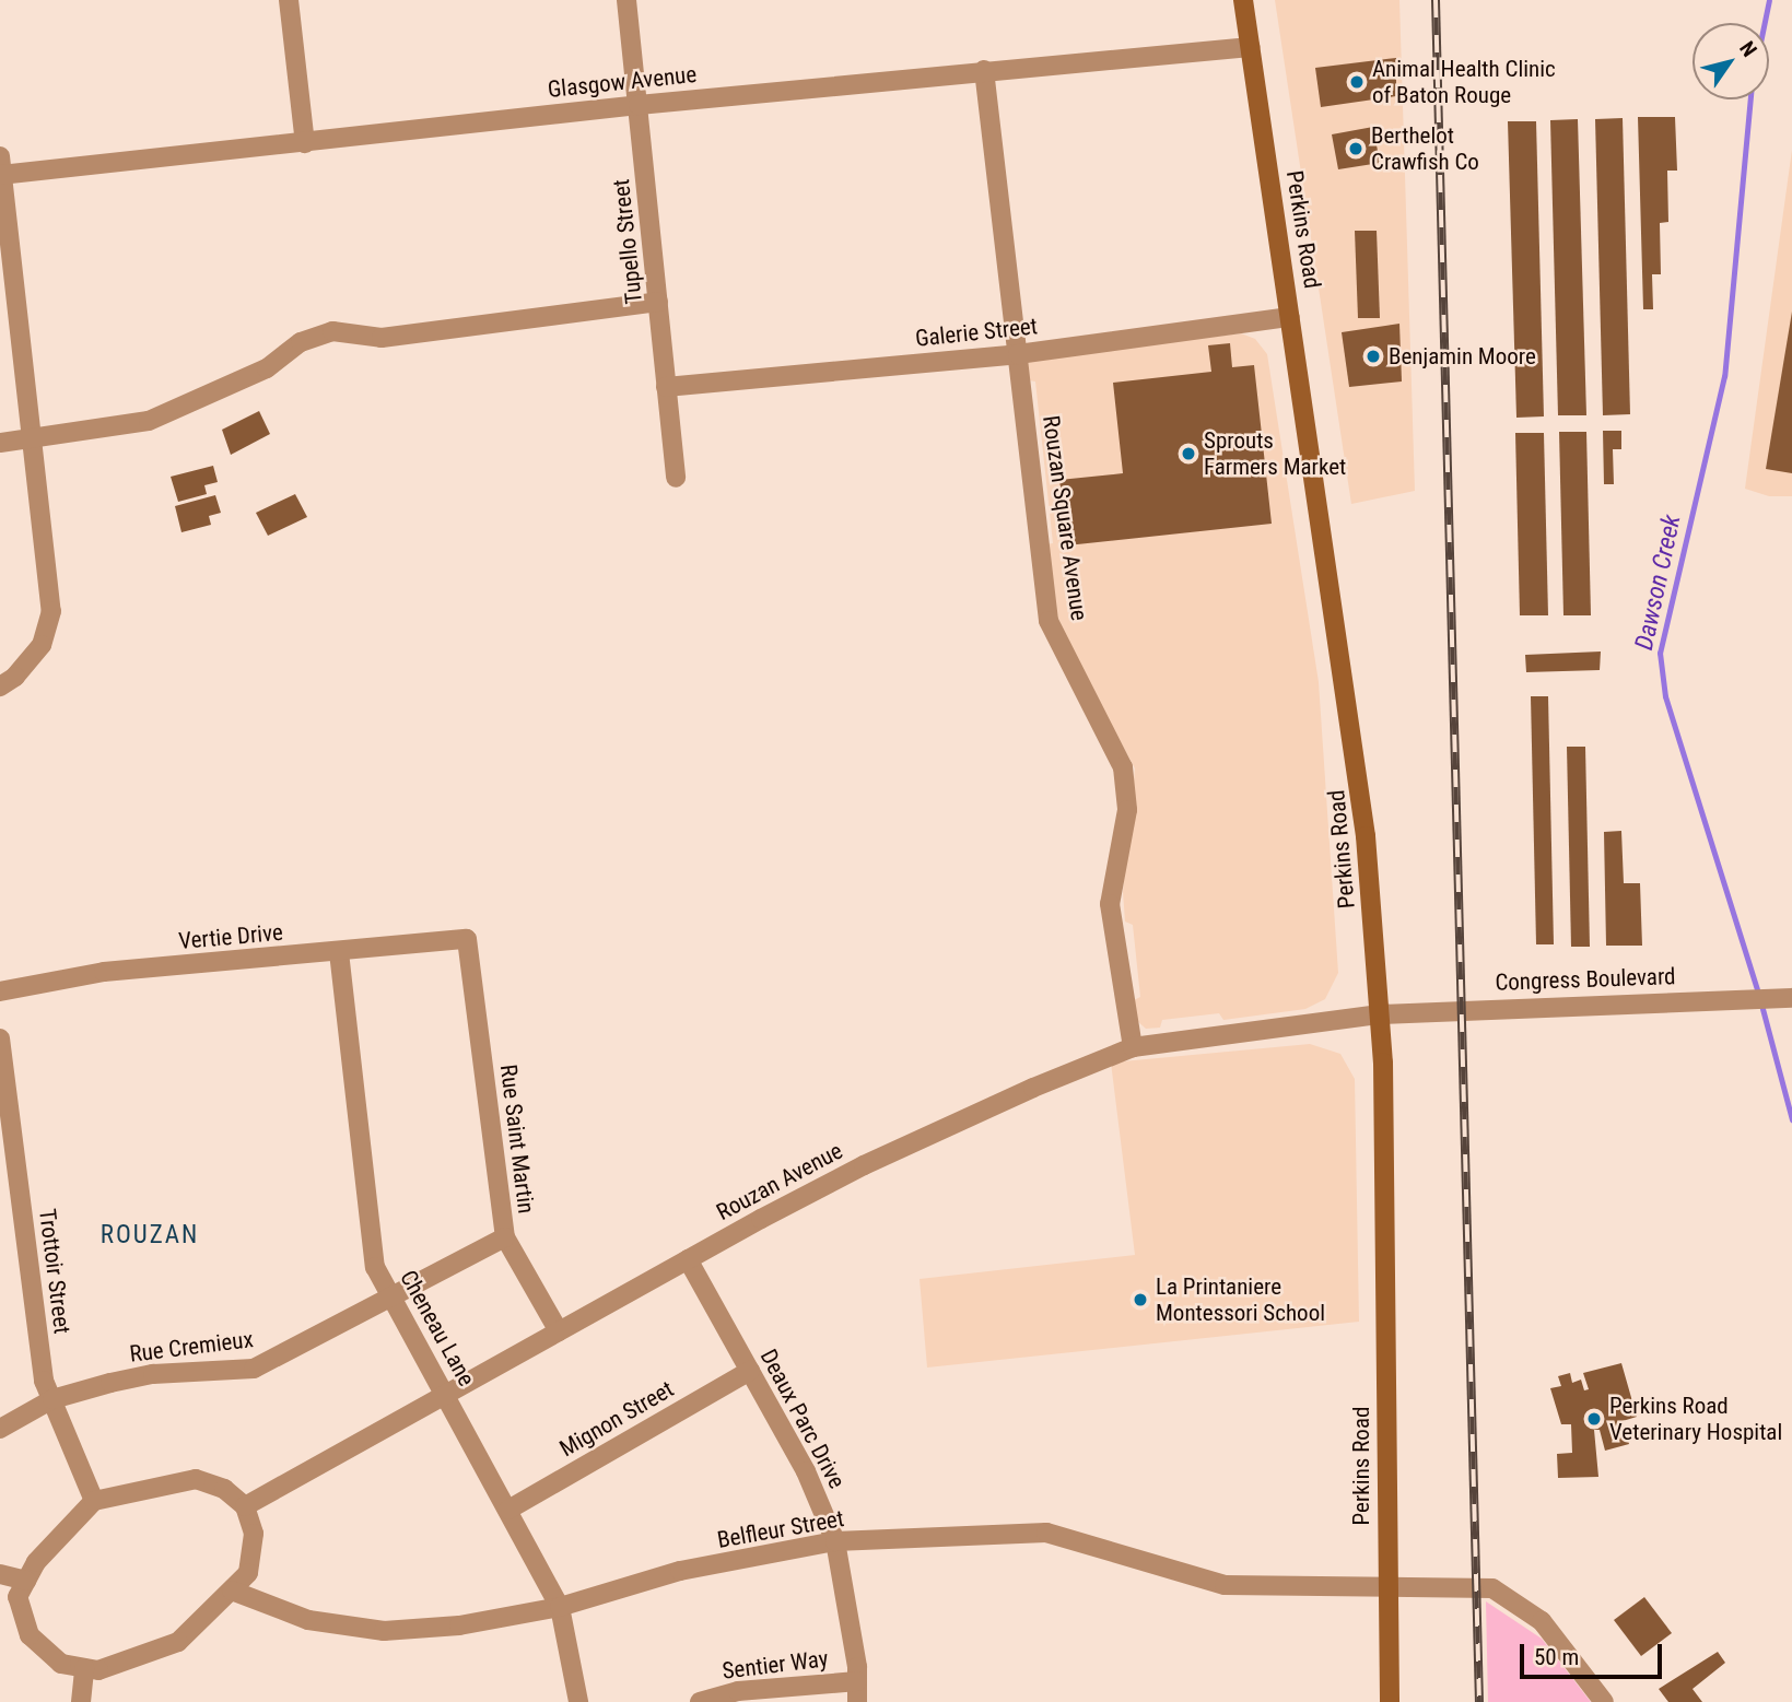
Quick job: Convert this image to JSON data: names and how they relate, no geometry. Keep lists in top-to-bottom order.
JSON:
{
  "streets": {
    "main road": ["Perkins Road"],
    "street": [
      "Glasgow Avenue",
      "Tupello Street",
      "Galerie Street",
      "Rouzan Square Avenue",
      "Vertie Drive",
      "Congress Boulevard",
      "Rue Saint Martin",
      "Rouzan Avenue",
      "Trottoir Street",
      "Cheneau Lane",
      "Rue Cremieux",
      "Mignon Street",
      "Deaux Parc Drive",
      "Belfleur Street",
      "Sentier Way"
    ]
  },
  "crossings": [
    ["Glasgow Avenue", "Perkins Road"],
    ["Glasgow Avenue", "Tupello Street"],
    ["Glasgow Avenue", "Rouzan Square Avenue"],
    ["Perkins Road", "Galerie Street"],
    ["Perkins Road", "Congress Boulevard"],
    ["Perkins Road", "Rouzan Avenue"],
    ["Perkins Road", "Belfleur Street"],
    ["Tupello Street", "Galerie Street"],
    ["Galerie Street", "Rouzan Square Avenue"],
    ["Rouzan Square Avenue", "Rouzan Avenue"],
    ["Vertie Drive", "Rue Saint Martin"],
    ["Vertie Drive", "Cheneau Lane"],
    ["Congress Boulevard", "Rouzan Avenue"],
    ["Rue Saint Martin", "Rouzan Avenue"],
    ["Rue Saint Martin", "Rue Cremieux"],
    ["Rouzan Avenue", "Trottoir Street"],
    ["Rouzan Avenue", "Cheneau Lane"],
    ["Rouzan Avenue", "Deaux Parc Drive"],
    ["Rouzan Avenue", "Belfleur Street"],
    ["Trottoir Street", "Rue Cremieux"],
    ["Trottoir Street", "Belfleur Street"],
    ["Cheneau Lane", "Rue Cremieux"],
    ["Cheneau Lane", "Mignon Street"],
    ["Cheneau Lane", "Belfleur Street"],
    ["Mignon Street", "Deaux Parc Drive"],
    ["Deaux Parc Drive", "Belfleur Street"],
    ["Deaux Parc Drive", "Sentier Way"]
  ],
  "districts": ["ROUZAN"],
  "water": ["Dawson Creek"],
  "places": [
    "Animal Health Clinic of Baton Rouge",
    "Berthelot Crawfish Co",
    "Benjamin Moore",
    "Sprouts Farmers Market",
    "La Printaniere Montessori School",
    "Perkins Road Veterinary Hospital"
  ],
  "scale_bar": "50 m",
  "north": "top right"
}
